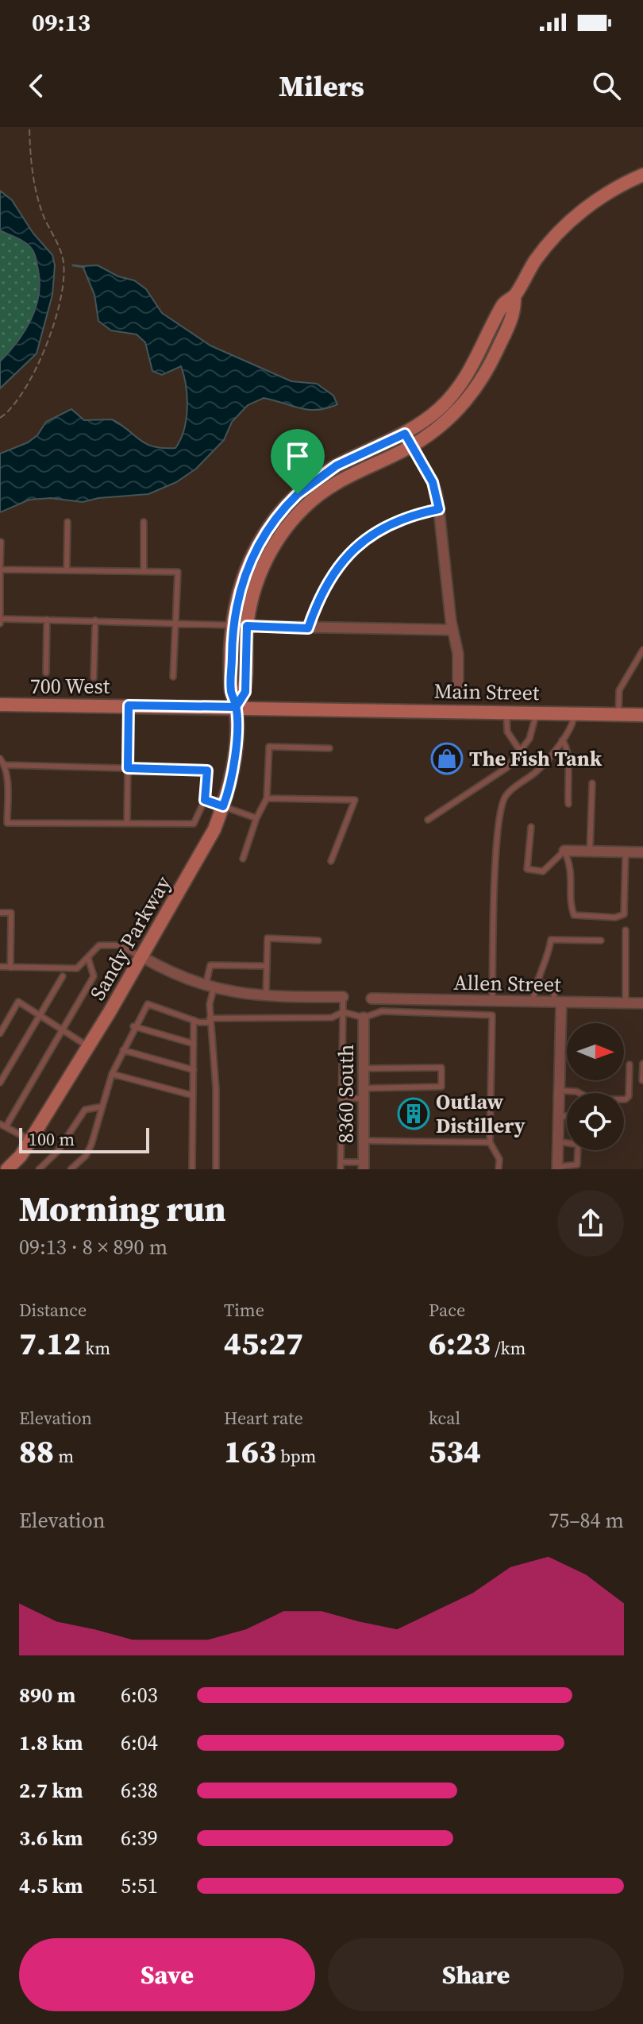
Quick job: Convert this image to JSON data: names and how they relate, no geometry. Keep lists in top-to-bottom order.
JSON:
{
  "streets": {
    "main road": ["700 West", "Main Street", "Sandy Parkway"],
    "street": ["Allen Street", "8360 South"]
  },
  "crossings": [
    ["700 West", "Main Street"],
    ["700 West", "Sandy Parkway"]
  ],
  "places": {
    "shop": ["The Fish Tank"],
    "building": ["Outlaw Distillery"]
  },
  "scale_bar": "100 m",
  "north": "right",
  "page": {
    "status": "09:13",
    "header": "Milers",
    "scale": "100 m",
    "heading": ["Morning run", "09:13 · 8 × 890 m"],
    "stats": [
      ["Distance", "7.12 km"],
      ["Time", "45:27"],
      ["Pace", "6:23 /km"],
      ["Elevation", "88 m"],
      ["Heart rate", "163 bpm"],
      ["kcal", "534"]
    ],
    "chart": ["Elevation", "75–84 m"],
    "list": [
      {
        "name": "890 m",
        "note": "6:03"
      },
      {
        "name": "1.8 km",
        "note": "6:04"
      },
      {
        "name": "2.7 km",
        "note": "6:38"
      },
      {
        "name": "3.6 km",
        "note": "6:39"
      },
      {
        "name": "4.5 km",
        "note": "5:51"
      }
    ],
    "buttons": ["Save", "Share"]
  }
}
